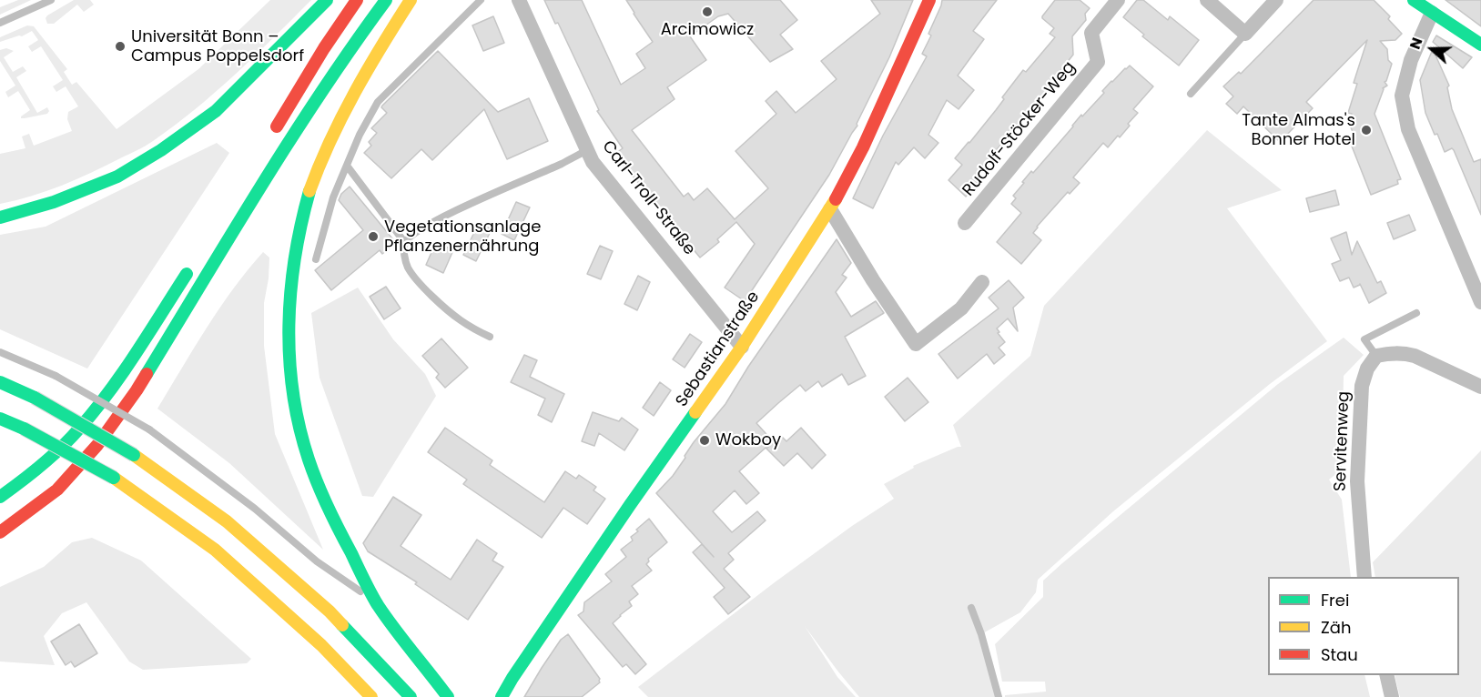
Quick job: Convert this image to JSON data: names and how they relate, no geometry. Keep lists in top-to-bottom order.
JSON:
{
  "streets": {
    "main road": ["Sebastianstraße"],
    "street": ["Rudolf-Stöcker-Weg", "Carl-Troll-Straße", "Servitenweg"]
  },
  "crossings": [
    ["Carl-Troll-Straße", "Sebastianstraße"]
  ],
  "places": [
    "Arcimowicz",
    "Universität Bonn – Campus Poppelsdorf",
    "Tante Almas's Bonner Hotel",
    "Vegetationsanlage Pflanzenernährung",
    "Wokboy"
  ],
  "legend": ["Frei", "Zäh", "Stau"],
  "north": "left"
}
